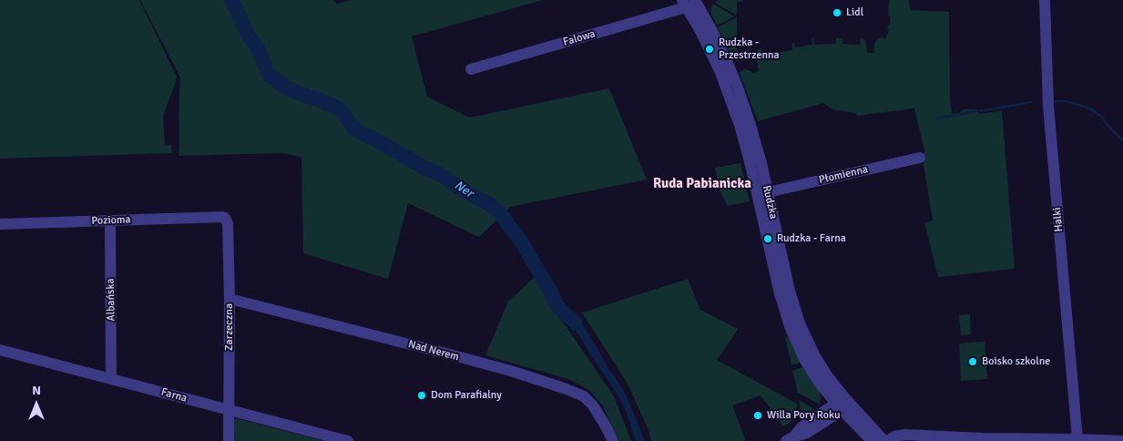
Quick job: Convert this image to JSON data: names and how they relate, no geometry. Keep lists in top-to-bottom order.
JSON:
{
  "streets": {
    "street": [
      "Falowa",
      "Płomienna",
      "Rudzka",
      "Halki",
      "Pozioma",
      "Albańska",
      "Zarzeczna",
      "Nad Nerem",
      "Farna"
    ]
  },
  "crossings": [
    ["Falowa", "Rudzka"],
    ["Płomienna", "Rudzka"],
    ["Pozioma", "Albańska"],
    ["Pozioma", "Zarzeczna"],
    ["Albańska", "Farna"],
    ["Zarzeczna", "Nad Nerem"],
    ["Zarzeczna", "Farna"]
  ],
  "districts": ["Ruda Pabianicka"],
  "water": ["Ner"],
  "places": [
    "Lidl",
    "Rudzka - Przestrzenna",
    "Rudzka - Farna",
    "Boisko szkolne",
    "Dom Parafialny",
    "Willa Pory Roku"
  ],
  "north": "top"
}
